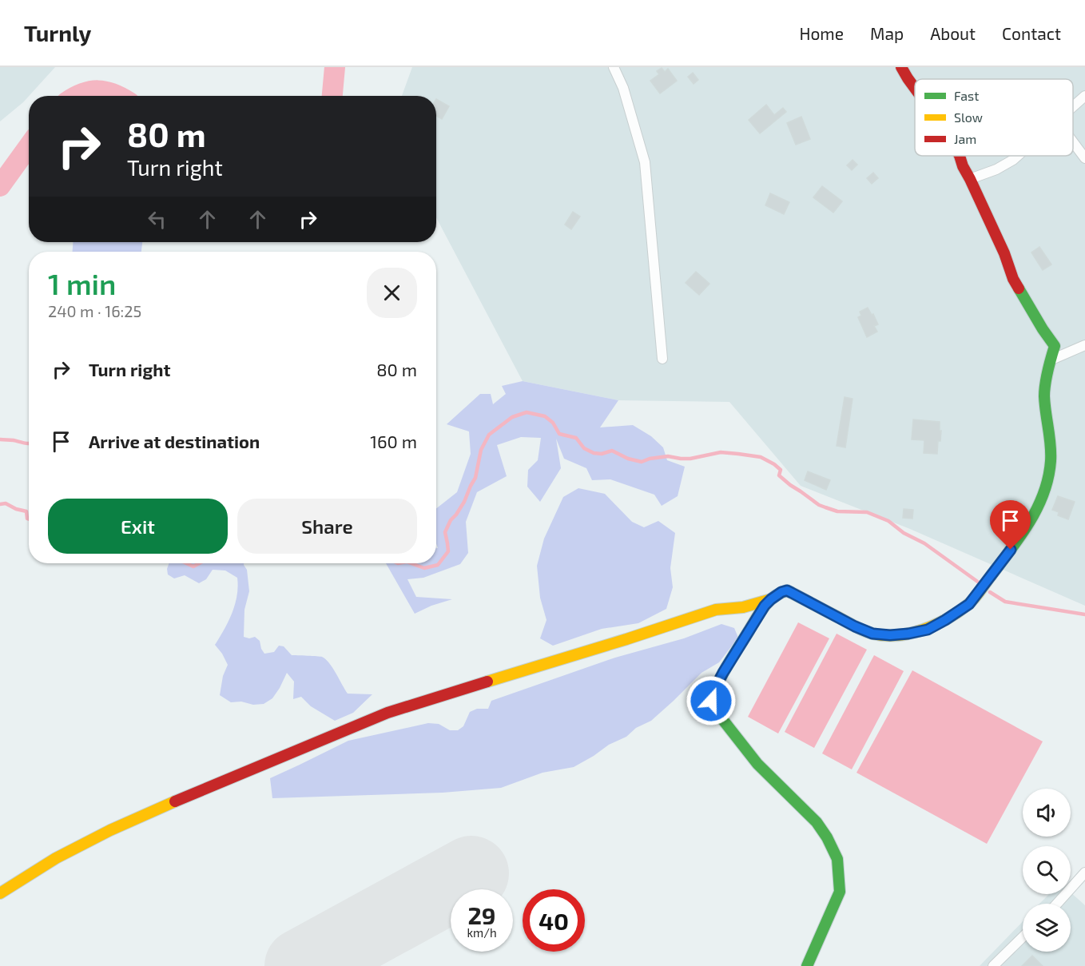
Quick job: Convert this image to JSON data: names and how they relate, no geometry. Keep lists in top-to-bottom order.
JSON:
{
  "legend": ["Fast", "Slow", "Jam"],
  "page": {
    "header": "Turnly",
    "nav": [
      "Home",
      "Map",
      "About",
      "Contact"
    ],
    "turn": ["80 m", "Turn right"],
    "heading": ["1 min", "240 m · 16:25"],
    "list": [
      {
        "name": "Turn right",
        "value": "80 m"
      },
      {
        "name": "Arrive at destination",
        "value": "160 m"
      }
    ],
    "buttons": ["Exit", "Share"],
    "speed": "29 km/h",
    "limit": "40"
  }
}
